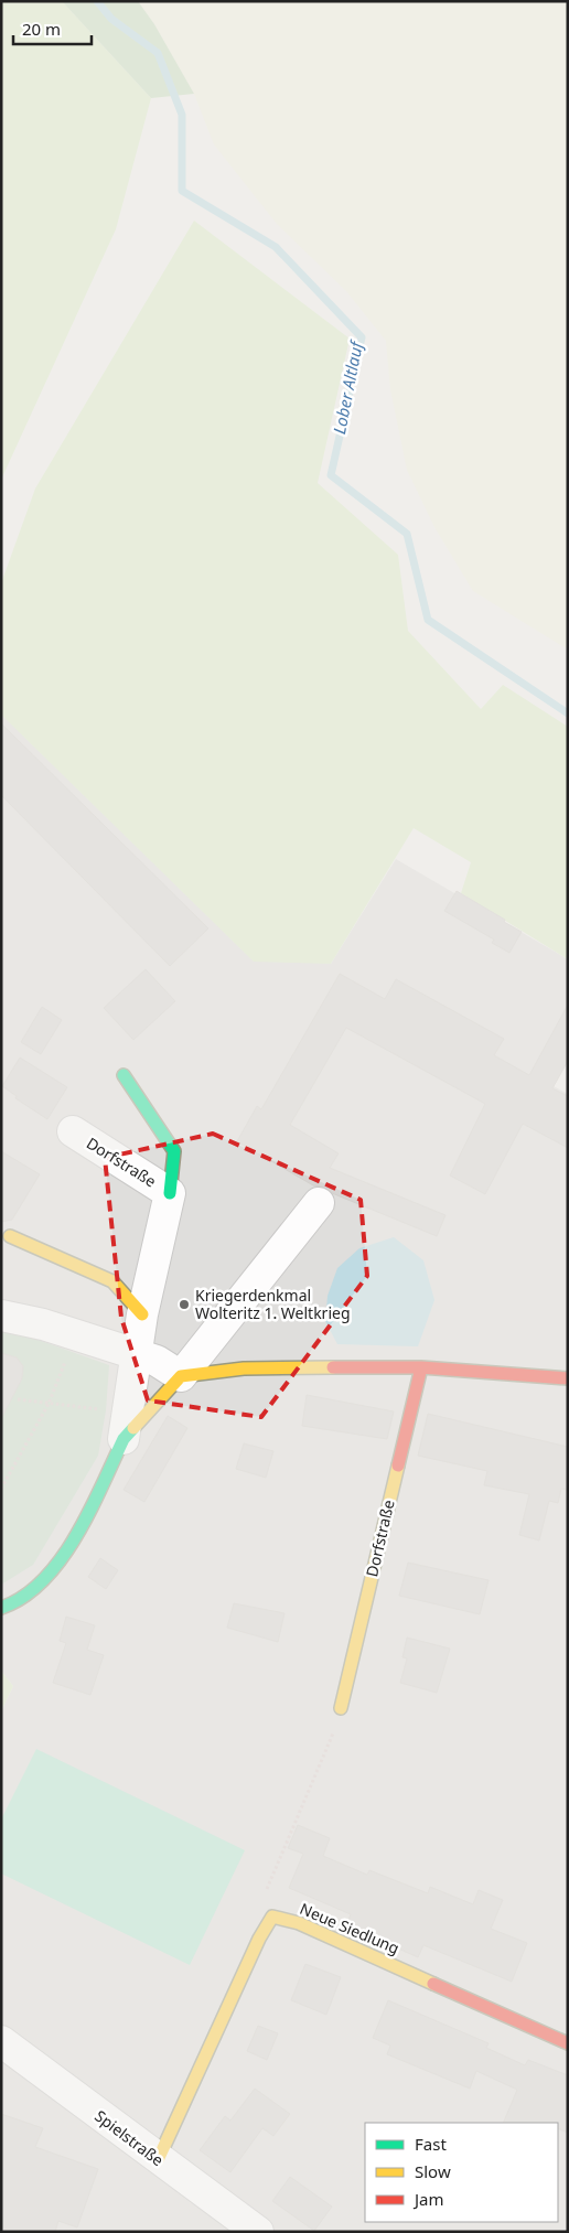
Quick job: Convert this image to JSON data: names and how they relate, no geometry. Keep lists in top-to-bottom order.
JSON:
{
  "streets": {
    "street": ["Dorfstraße", "Neue Siedlung", "Spielstraße"]
  },
  "water": ["Lober Altlauf"],
  "places": ["Kriegerdenkmal Wolteritz 1. Weltkrieg"],
  "legend": ["Fast", "Slow", "Jam"],
  "scale_bar": "20 m"
}
